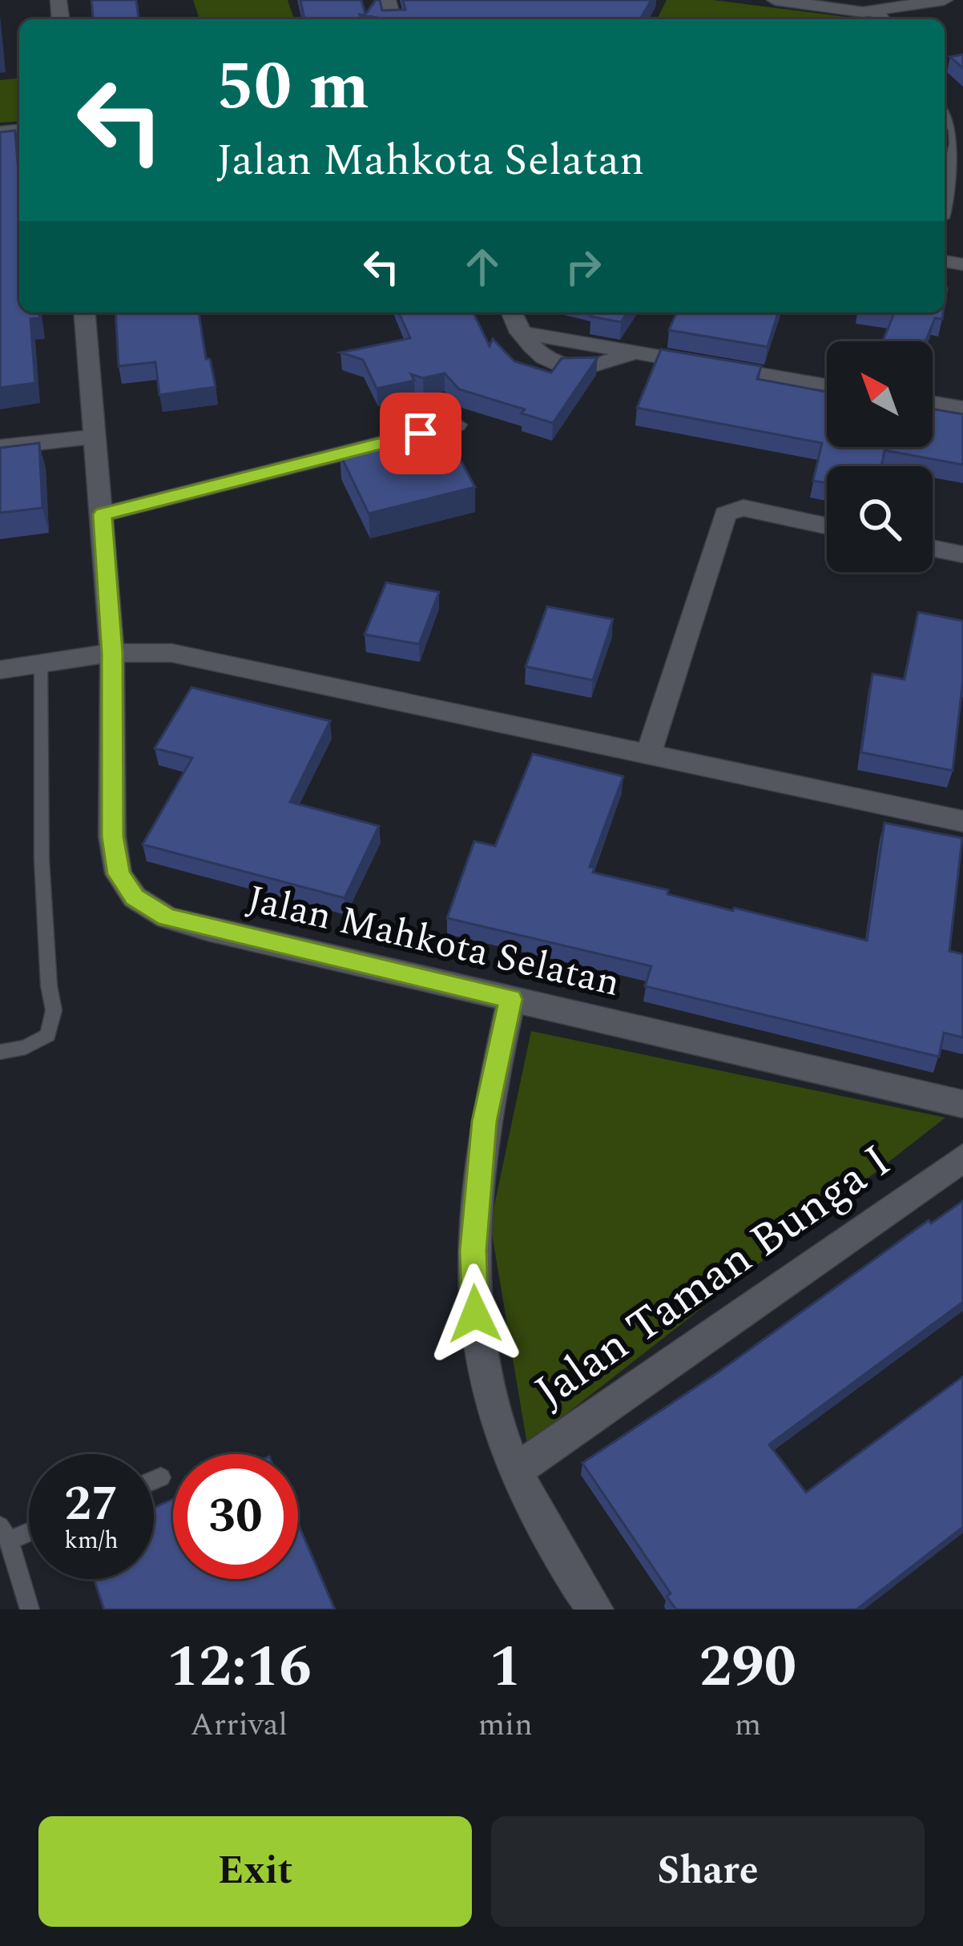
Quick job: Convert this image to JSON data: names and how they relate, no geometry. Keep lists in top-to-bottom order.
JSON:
{
  "streets": {
    "street": ["Jalan Mahkota Selatan", "Jalan Taman Bunga I"]
  },
  "north": "top left",
  "page": {
    "turn": ["50 m", "Jalan Mahkota Selatan"],
    "speed": "27 km/h",
    "limit": "30",
    "eta": [
      "12:16",
      "Arrival",
      "1",
      "min",
      "290",
      "m"
    ],
    "buttons": ["Exit", "Share"]
  }
}
